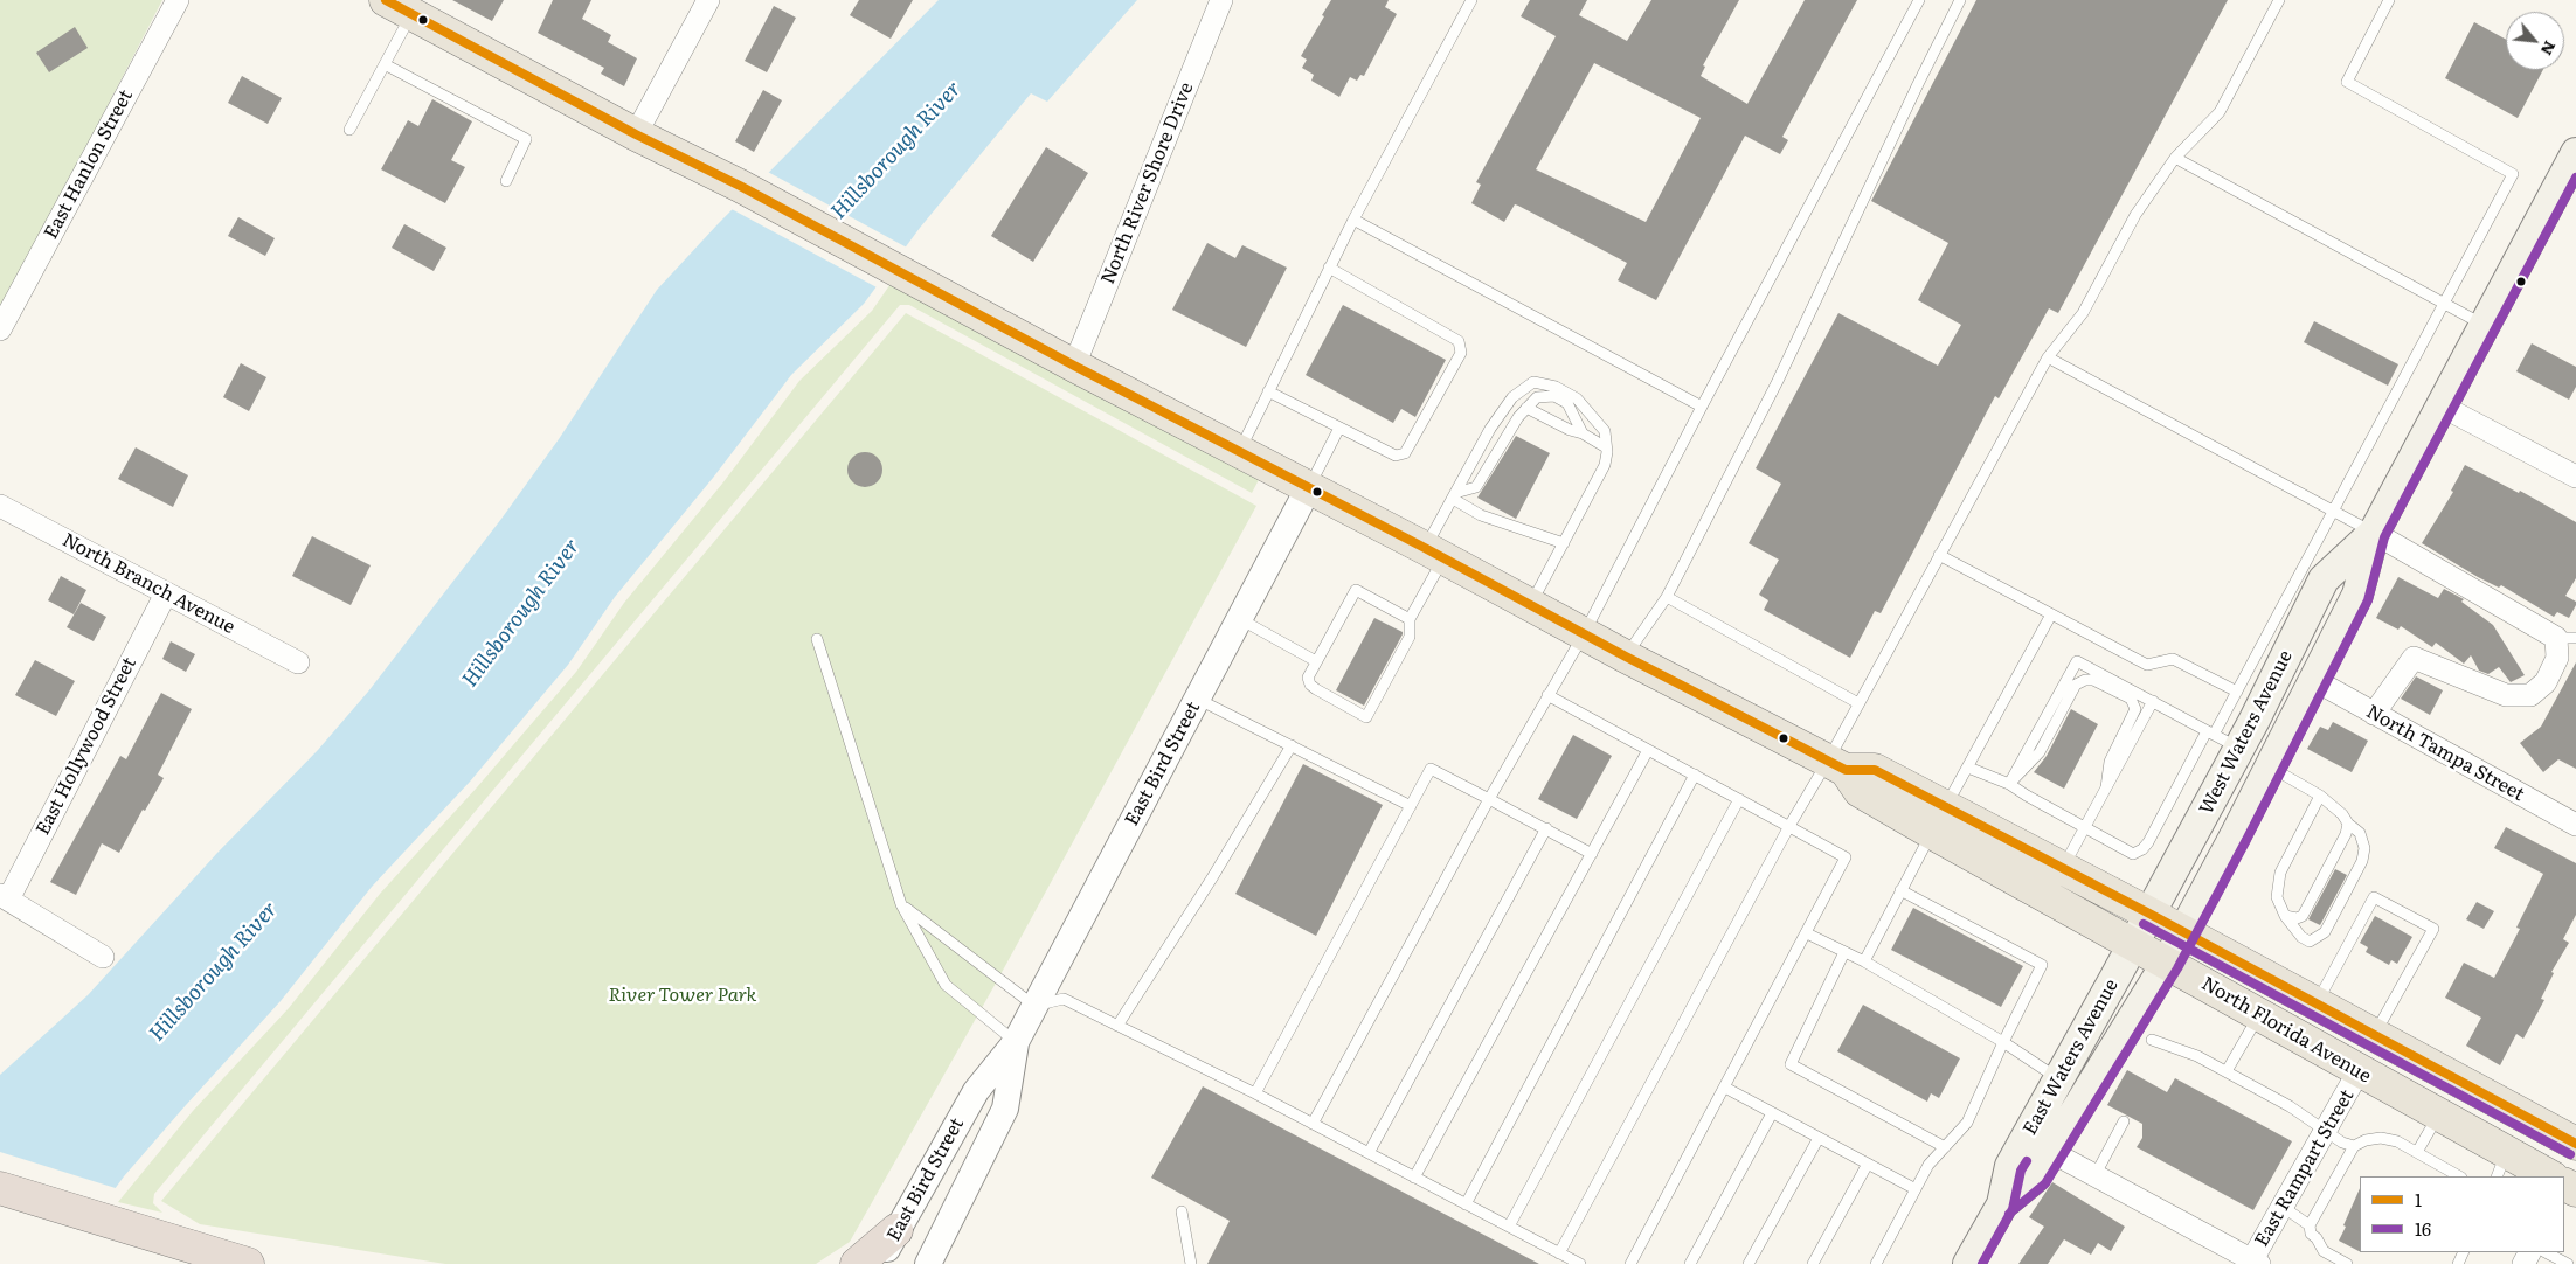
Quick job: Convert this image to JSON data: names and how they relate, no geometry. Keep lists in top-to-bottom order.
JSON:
{
  "streets": {
    "main road": ["West Waters Avenue", "North Florida Avenue", "East Waters Avenue"],
    "street": [
      "East Hanlon Street",
      "North River Shore Drive",
      "North Branch Avenue",
      "East Hollywood Street",
      "North Tampa Street",
      "East Bird Street",
      "East Rampart Street"
    ]
  },
  "crossings": [
    ["North River Shore Drive", "North Florida Avenue"],
    ["North Branch Avenue", "East Hollywood Street"],
    ["West Waters Avenue", "North Tampa Street"],
    ["West Waters Avenue", "North Florida Avenue"],
    ["West Waters Avenue", "East Waters Avenue"],
    ["East Bird Street", "North Florida Avenue"],
    ["North Florida Avenue", "East Waters Avenue"],
    ["North Florida Avenue", "East Rampart Street"]
  ],
  "water": ["Hillsborough River"],
  "parks": ["River Tower Park"],
  "lines": ["transit line 1", "transit line 16"],
  "legend": ["1", "16"],
  "north": "bottom right"
}
